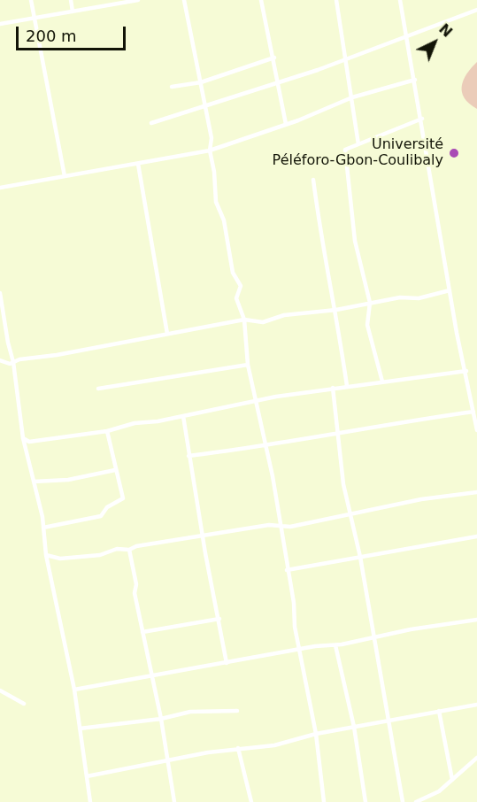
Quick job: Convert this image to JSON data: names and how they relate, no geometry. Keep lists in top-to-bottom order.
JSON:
{
  "places": ["Université Péléforo-Gbon-Coulibaly"],
  "scale_bar": "200 m",
  "north": "top right"
}
